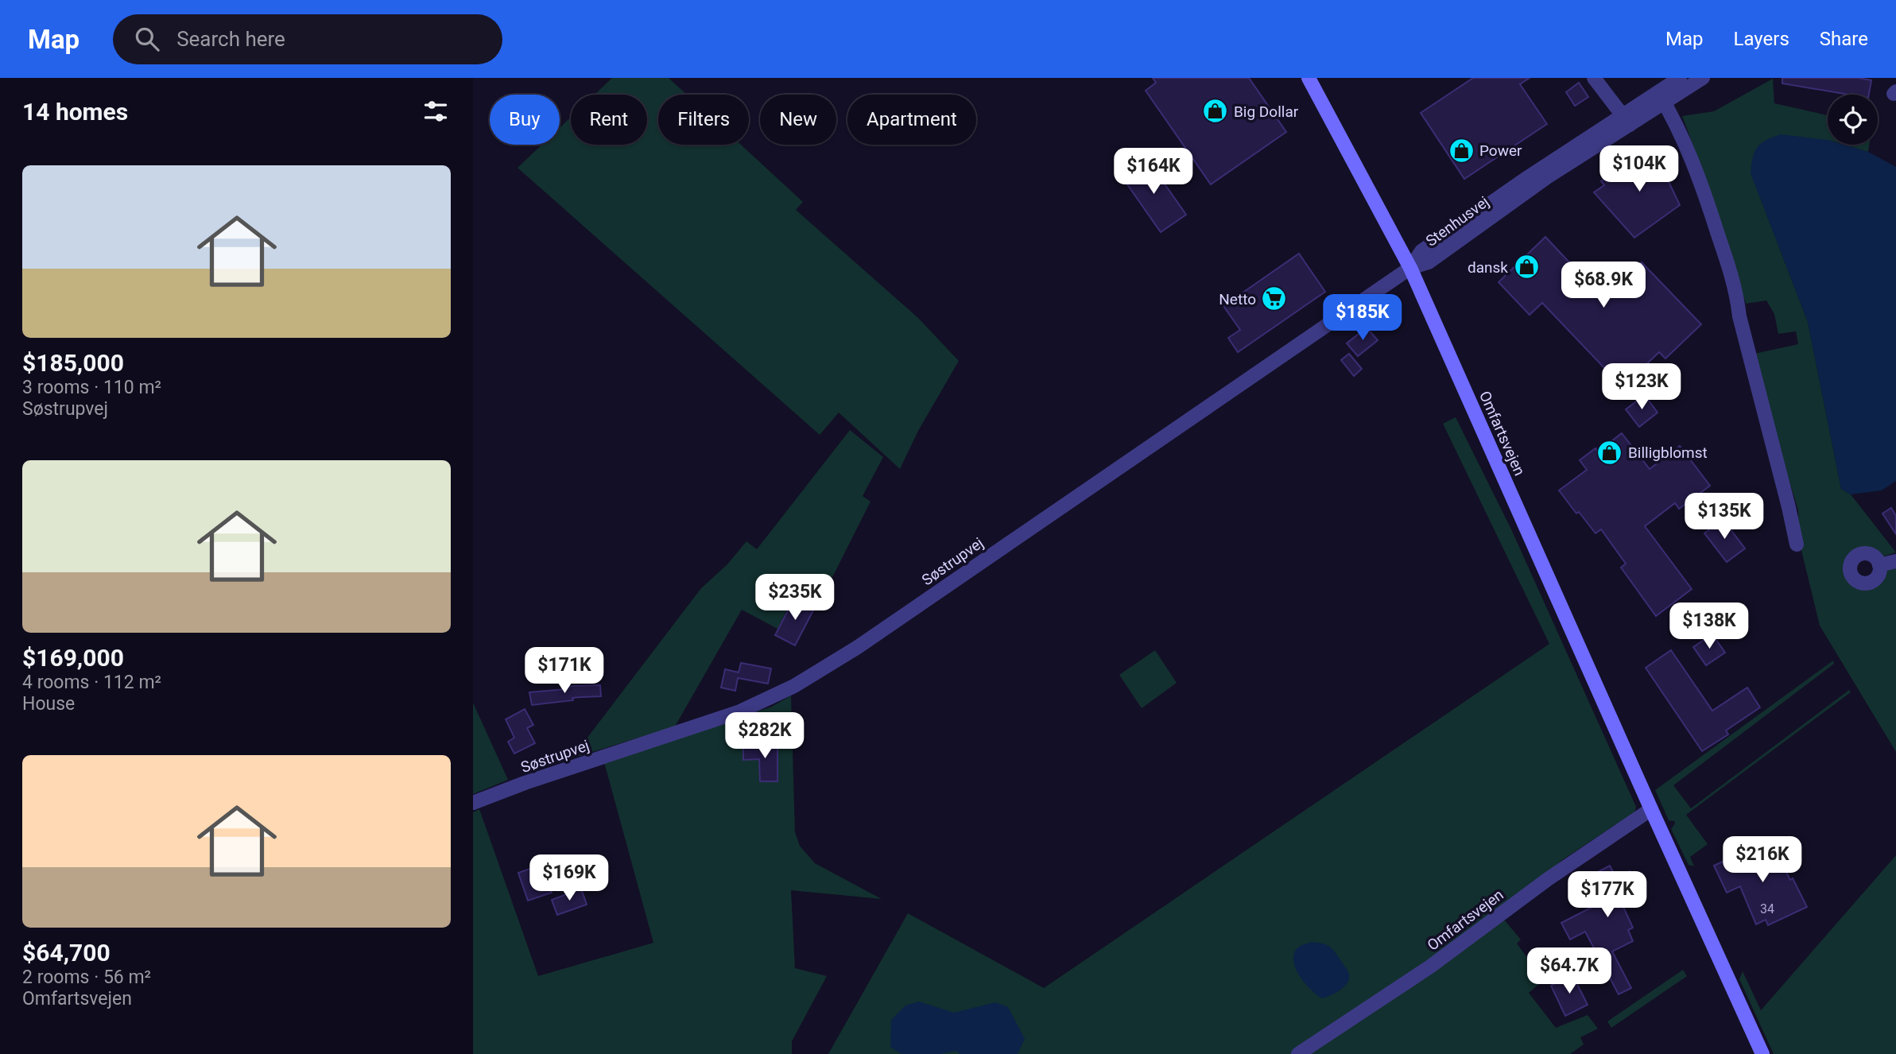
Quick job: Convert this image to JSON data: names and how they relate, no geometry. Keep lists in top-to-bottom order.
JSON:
{
  "streets": {
    "main road": ["Omfartsvejen"],
    "street": ["Stenhusvej", "Søstrupvej"]
  },
  "crossings": [
    ["Stenhusvej", "Omfartsvejen"],
    ["Stenhusvej", "Søstrupvej"],
    ["Omfartsvejen", "Søstrupvej"]
  ],
  "places": {
    "shop": [
      "Big Dollar",
      "Power",
      "dansk",
      "Billigblomst"
    ],
    "supermarket": ["Netto"]
  },
  "house_numbers": ["34"],
  "page": {
    "header": "Map",
    "search": "Search here",
    "nav": ["Map", "Layers", "Share"],
    "heading": "14 homes",
    "chip": [
      "Buy",
      "Rent",
      "Filters",
      "New",
      "Apartment"
    ],
    "list": [
      {
        "name": "$185,000",
        "note": "3 rooms · 110 m² · Søstrupvej"
      },
      {
        "name": "$169,000",
        "note": "4 rooms · 112 m² · House"
      },
      {
        "name": "$64,700",
        "note": "2 rooms · 56 m² · Omfartsvejen"
      }
    ],
    "price": [
      "$104K",
      "$164K",
      "$68.9K",
      "$185K",
      "$123K",
      "$135K",
      "$235K",
      "$138K",
      "$171K",
      "$282K",
      "$216K",
      "$169K",
      "$177K",
      "$64.7K"
    ]
  }
}
